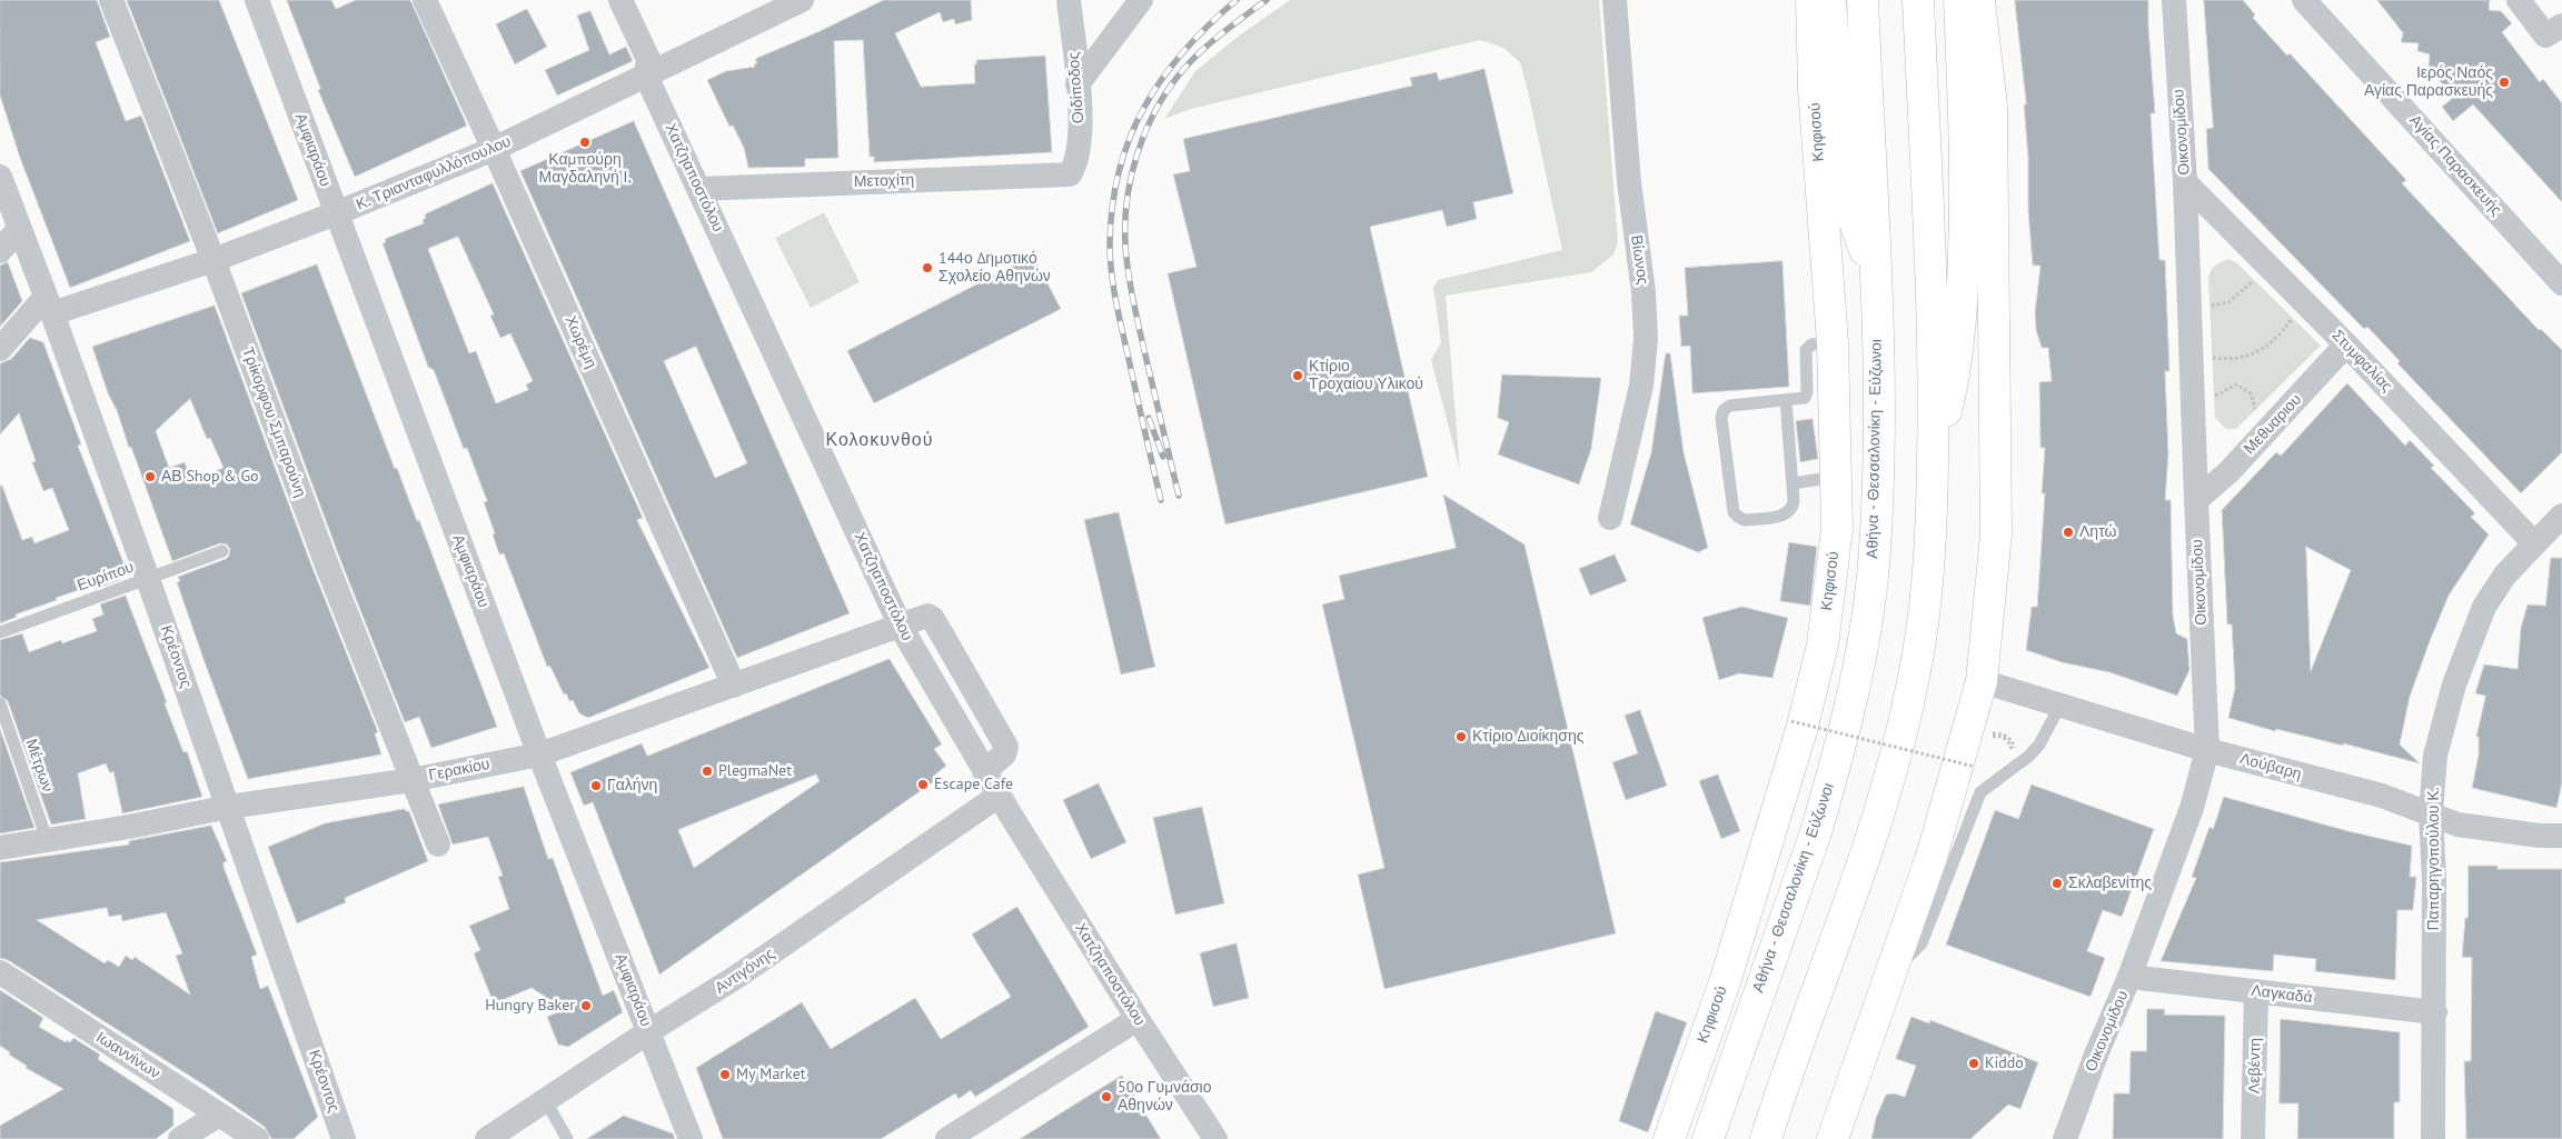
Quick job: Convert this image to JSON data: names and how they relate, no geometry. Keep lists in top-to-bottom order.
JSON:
{
  "streets": {
    "main road": ["Κηφισού", "Αθήνα - Θεσσαλονίκη - Εύζωνοι"],
    "street": [
      "Οιδίποδος",
      "Οικονομίδου",
      "Αμφιαράου",
      "Αγίας Παρασκευής",
      "Κ. Τριανταφυλλόπουλου",
      "Χατζηαποστόλου",
      "Μετοχίτη",
      "Βίωνος",
      "Χωρέμη",
      "Στυμφαλίας",
      "Τρίκορφου Σμπαρούνη",
      "Μεθυαριου",
      "Κρέοντος",
      "Λούβαρη",
      "Γερακίου",
      "Παπαρηγοπούλου Κ.",
      "Αντιγόνης",
      "Λαγκαδά",
      "Ιωαννίνων",
      "Λεβέντη"
    ],
    "lane": ["Ευρίπου", "Μέτρων"]
  },
  "crossings": [
    ["Οιδίποδος", "Μετοχίτη"],
    ["Οικονομίδου", "Στυμφαλίας"],
    ["Οικονομίδου", "Μεθυαριου"],
    ["Οικονομίδου", "Λούβαρη"],
    ["Οικονομίδου", "Λαγκαδά"],
    ["Αμφιαράου", "Κ. Τριανταφυλλόπουλου"],
    ["Αμφιαράου", "Γερακίου"],
    ["Αμφιαράου", "Αντιγόνης"],
    ["Κ. Τριανταφυλλόπουλου", "Χατζηαποστόλου"],
    ["Κ. Τριανταφυλλόπουλου", "Χωρέμη"],
    ["Κ. Τριανταφυλλόπουλου", "Τρίκορφου Σμπαρούνη"],
    ["Κ. Τριανταφυλλόπουλου", "Κρέοντος"],
    ["Χατζηαποστόλου", "Μετοχίτη"],
    ["Χατζηαποστόλου", "Γερακίου"],
    ["Χατζηαποστόλου", "Αντιγόνης"],
    ["Χωρέμη", "Γερακίου"],
    ["Στυμφαλίας", "Μεθυαριου"],
    ["Στυμφαλίας", "Παπαρηγοπούλου Κ."],
    ["Τρίκορφου Σμπαρούνη", "Γερακίου"],
    ["Ευρίπου", "Κρέοντος"],
    ["Κρέοντος", "Γερακίου"],
    ["Μέτρων", "Γερακίου"],
    ["Λούβαρη", "Παπαρηγοπούλου Κ."],
    ["Παπαρηγοπούλου Κ.", "Λαγκαδά"],
    ["Λαγκαδά", "Λεβέντη"]
  ],
  "districts": ["Κολοκυνθού"],
  "places": [
    "Ιερός Ναός Αγίας Παρασκευής",
    "Καμπούρη Μαγδαληνή Ι.",
    "144ο Δημοτικό Σχολείο Αθηνών",
    "Κτίριο Τροχαίου Υλικού",
    "ΑΒ Shop & Go",
    "Λητώ",
    "Κτίριο Διοίκησης",
    "PlegmaNet",
    "Escape Cafe",
    "Γαλήνη",
    "Σκλαβενίτης",
    "Hungry Baker",
    "Kiddo",
    "My Market",
    "50ο Γυμνάσιο Αθηνών"
  ]
}
